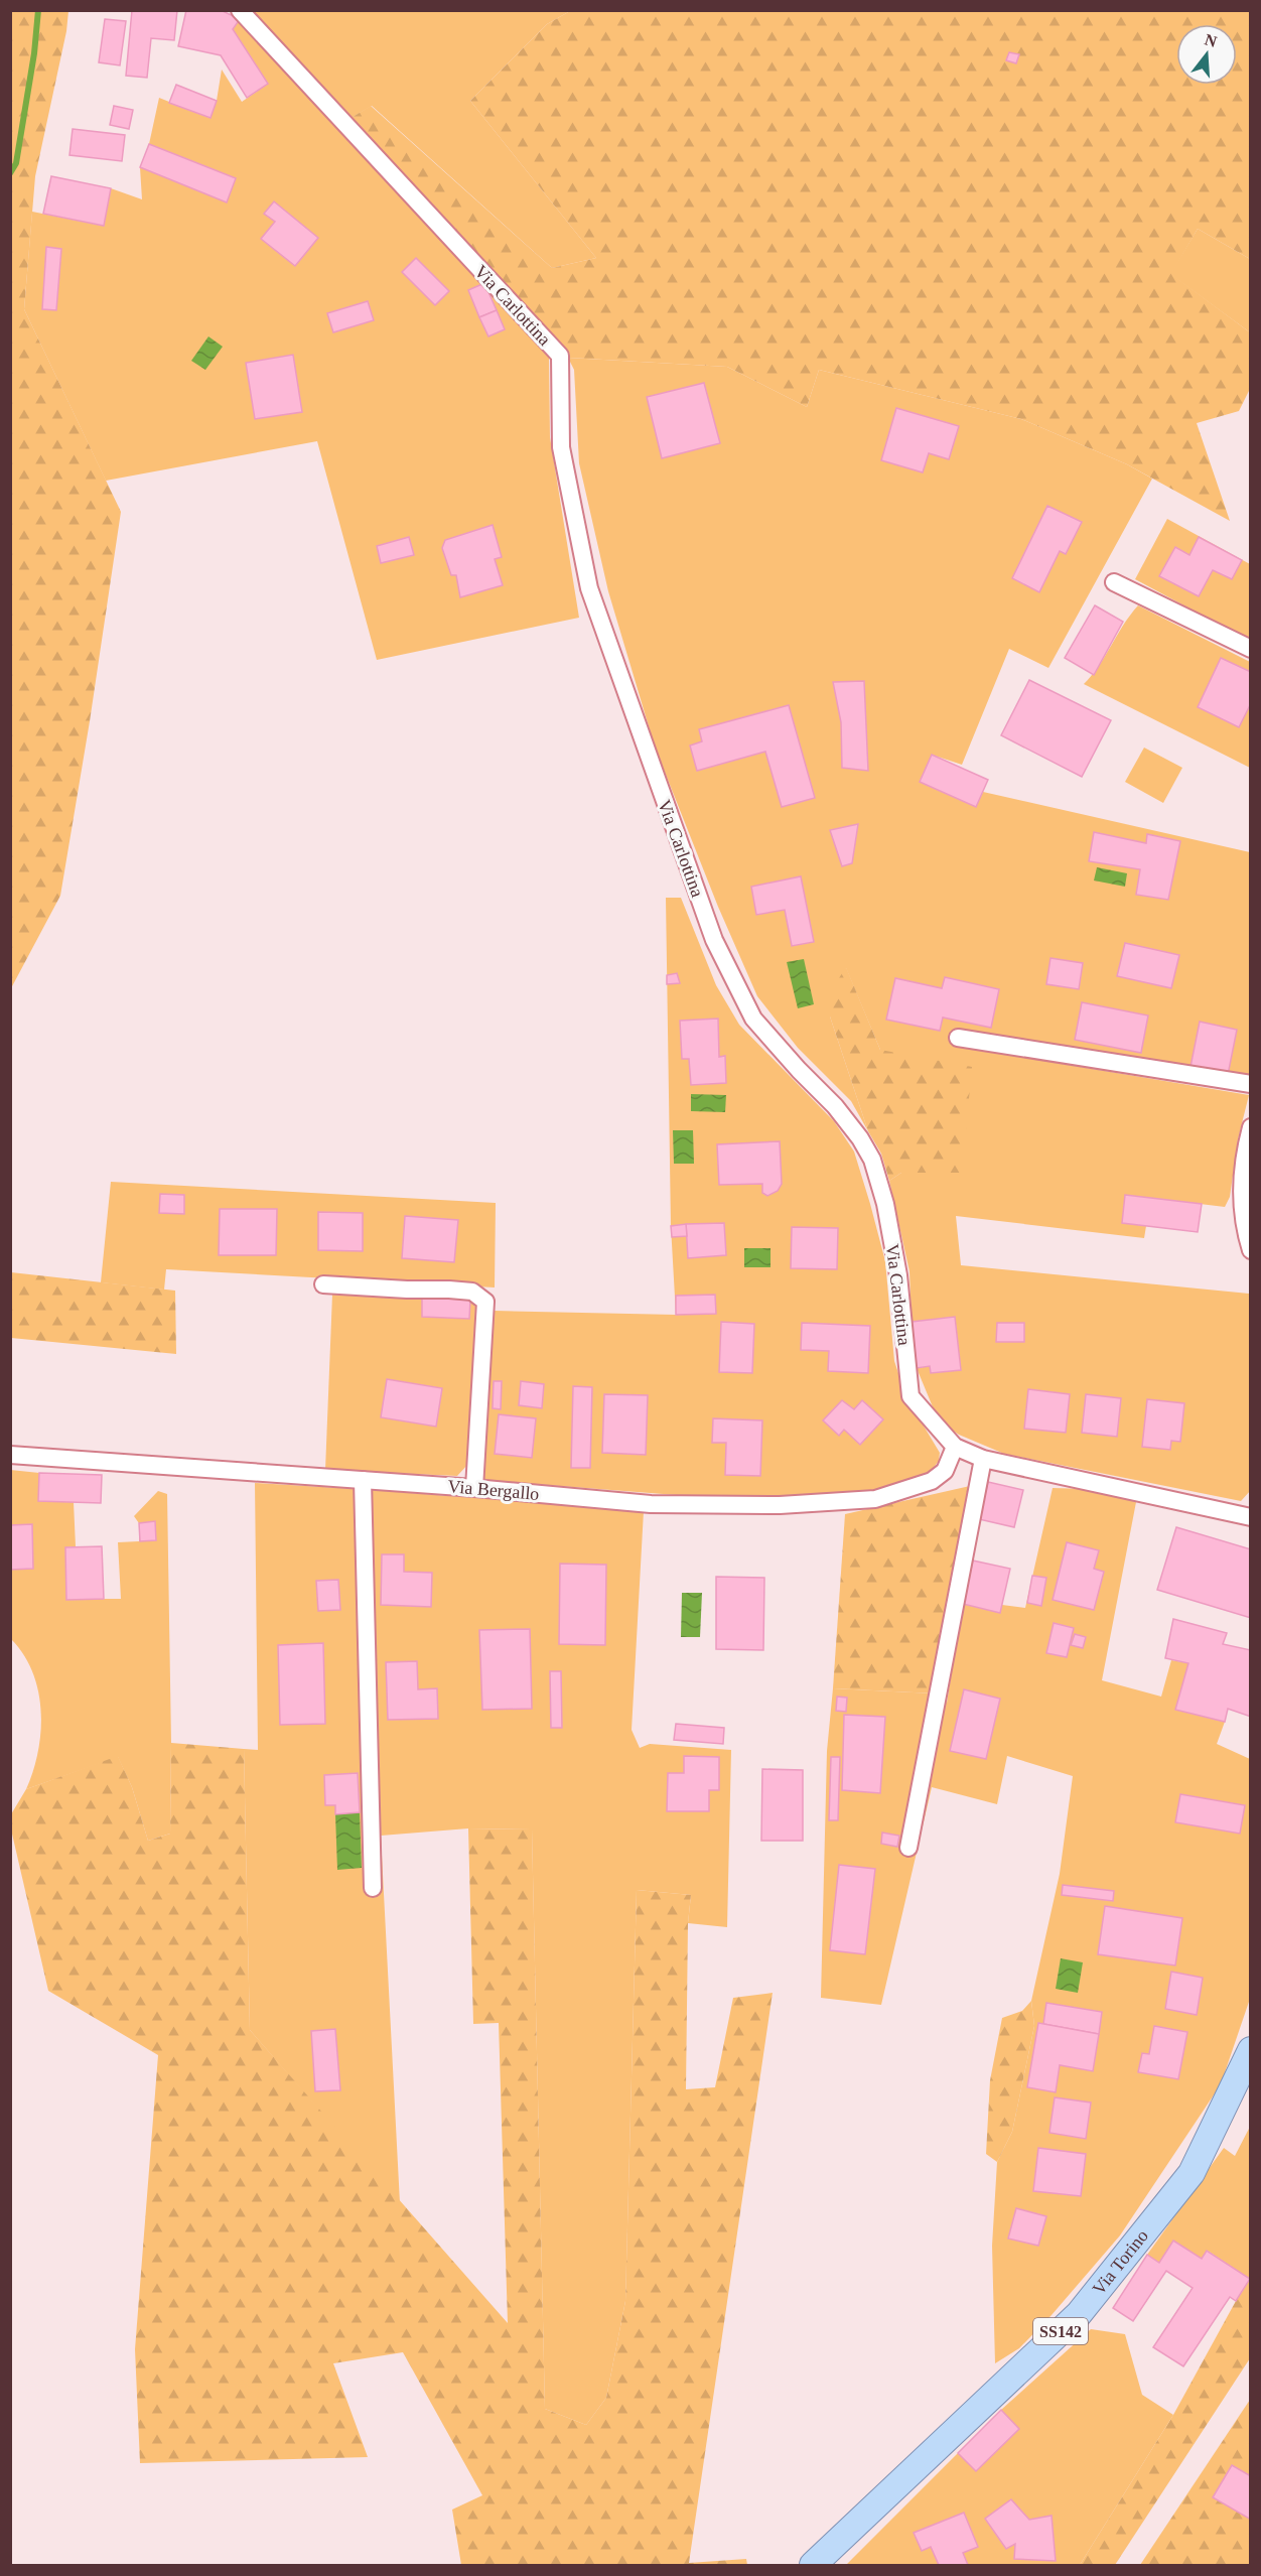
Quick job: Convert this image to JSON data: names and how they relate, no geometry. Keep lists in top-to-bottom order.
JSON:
{
  "streets": {
    "main road": ["Via Torino", "SS142"],
    "street": ["Via Carlottina", "Via Bergallo"]
  },
  "crossings": [
    ["Via Carlottina", "Via Bergallo"]
  ],
  "north": "top"
}
